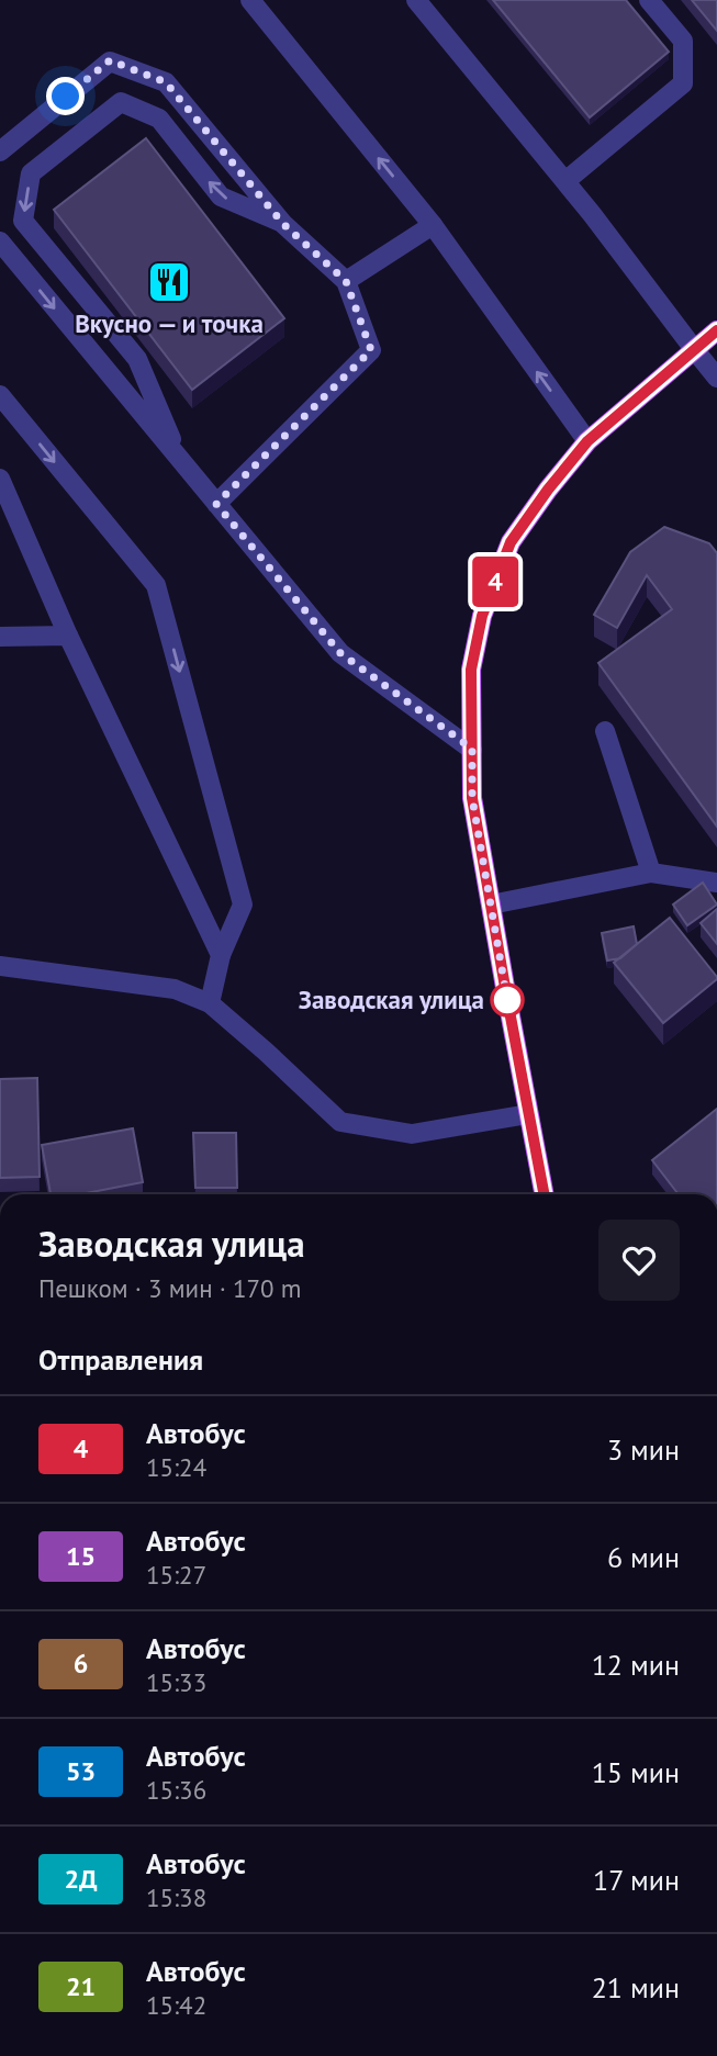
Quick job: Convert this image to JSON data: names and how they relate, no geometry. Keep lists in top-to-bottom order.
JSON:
{
  "places": {
    "restaurant": ["Вкусно — и точка"],
    "other": ["Заводская улица"]
  },
  "lines": ["bus line 4"],
  "page": {
    "on_map": "4",
    "heading": [
      ["Заводская улица", "Пешком · 3 мин · 170 m"],
      "Отправления"
    ],
    "list": [
      {
        "mark": "4",
        "name": "Автобус",
        "note": "15:24",
        "value": "3 мин"
      },
      {
        "mark": "15",
        "name": "Автобус",
        "note": "15:27",
        "value": "6 мин"
      },
      {
        "mark": "6",
        "name": "Автобус",
        "note": "15:33",
        "value": "12 мин"
      },
      {
        "mark": "53",
        "name": "Автобус",
        "note": "15:36",
        "value": "15 мин"
      },
      {
        "mark": "2Д",
        "name": "Автобус",
        "note": "15:38",
        "value": "17 мин"
      },
      {
        "mark": "21",
        "name": "Автобус",
        "note": "15:42",
        "value": "21 мин"
      }
    ]
  }
}
